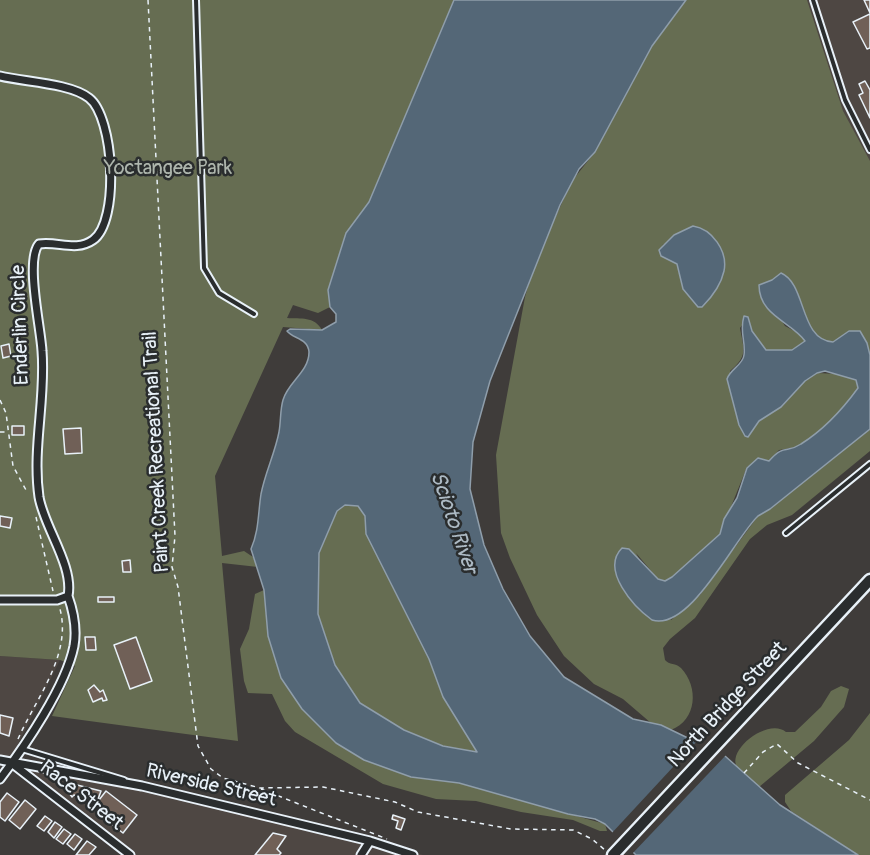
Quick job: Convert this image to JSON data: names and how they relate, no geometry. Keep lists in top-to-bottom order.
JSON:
{
  "streets": {
    "main road": ["North Bridge Street"],
    "street": ["Enderlin Circle", "Riverside Street", "Race Street"],
    "path": ["Paint Creek Recreational Trail"]
  },
  "crossings": [
    ["Paint Creek Recreational Trail", "North Bridge Street"],
    ["Riverside Street", "Race Street"]
  ],
  "water": ["Scioto River"],
  "parks": ["Yoctangee Park"]
}
